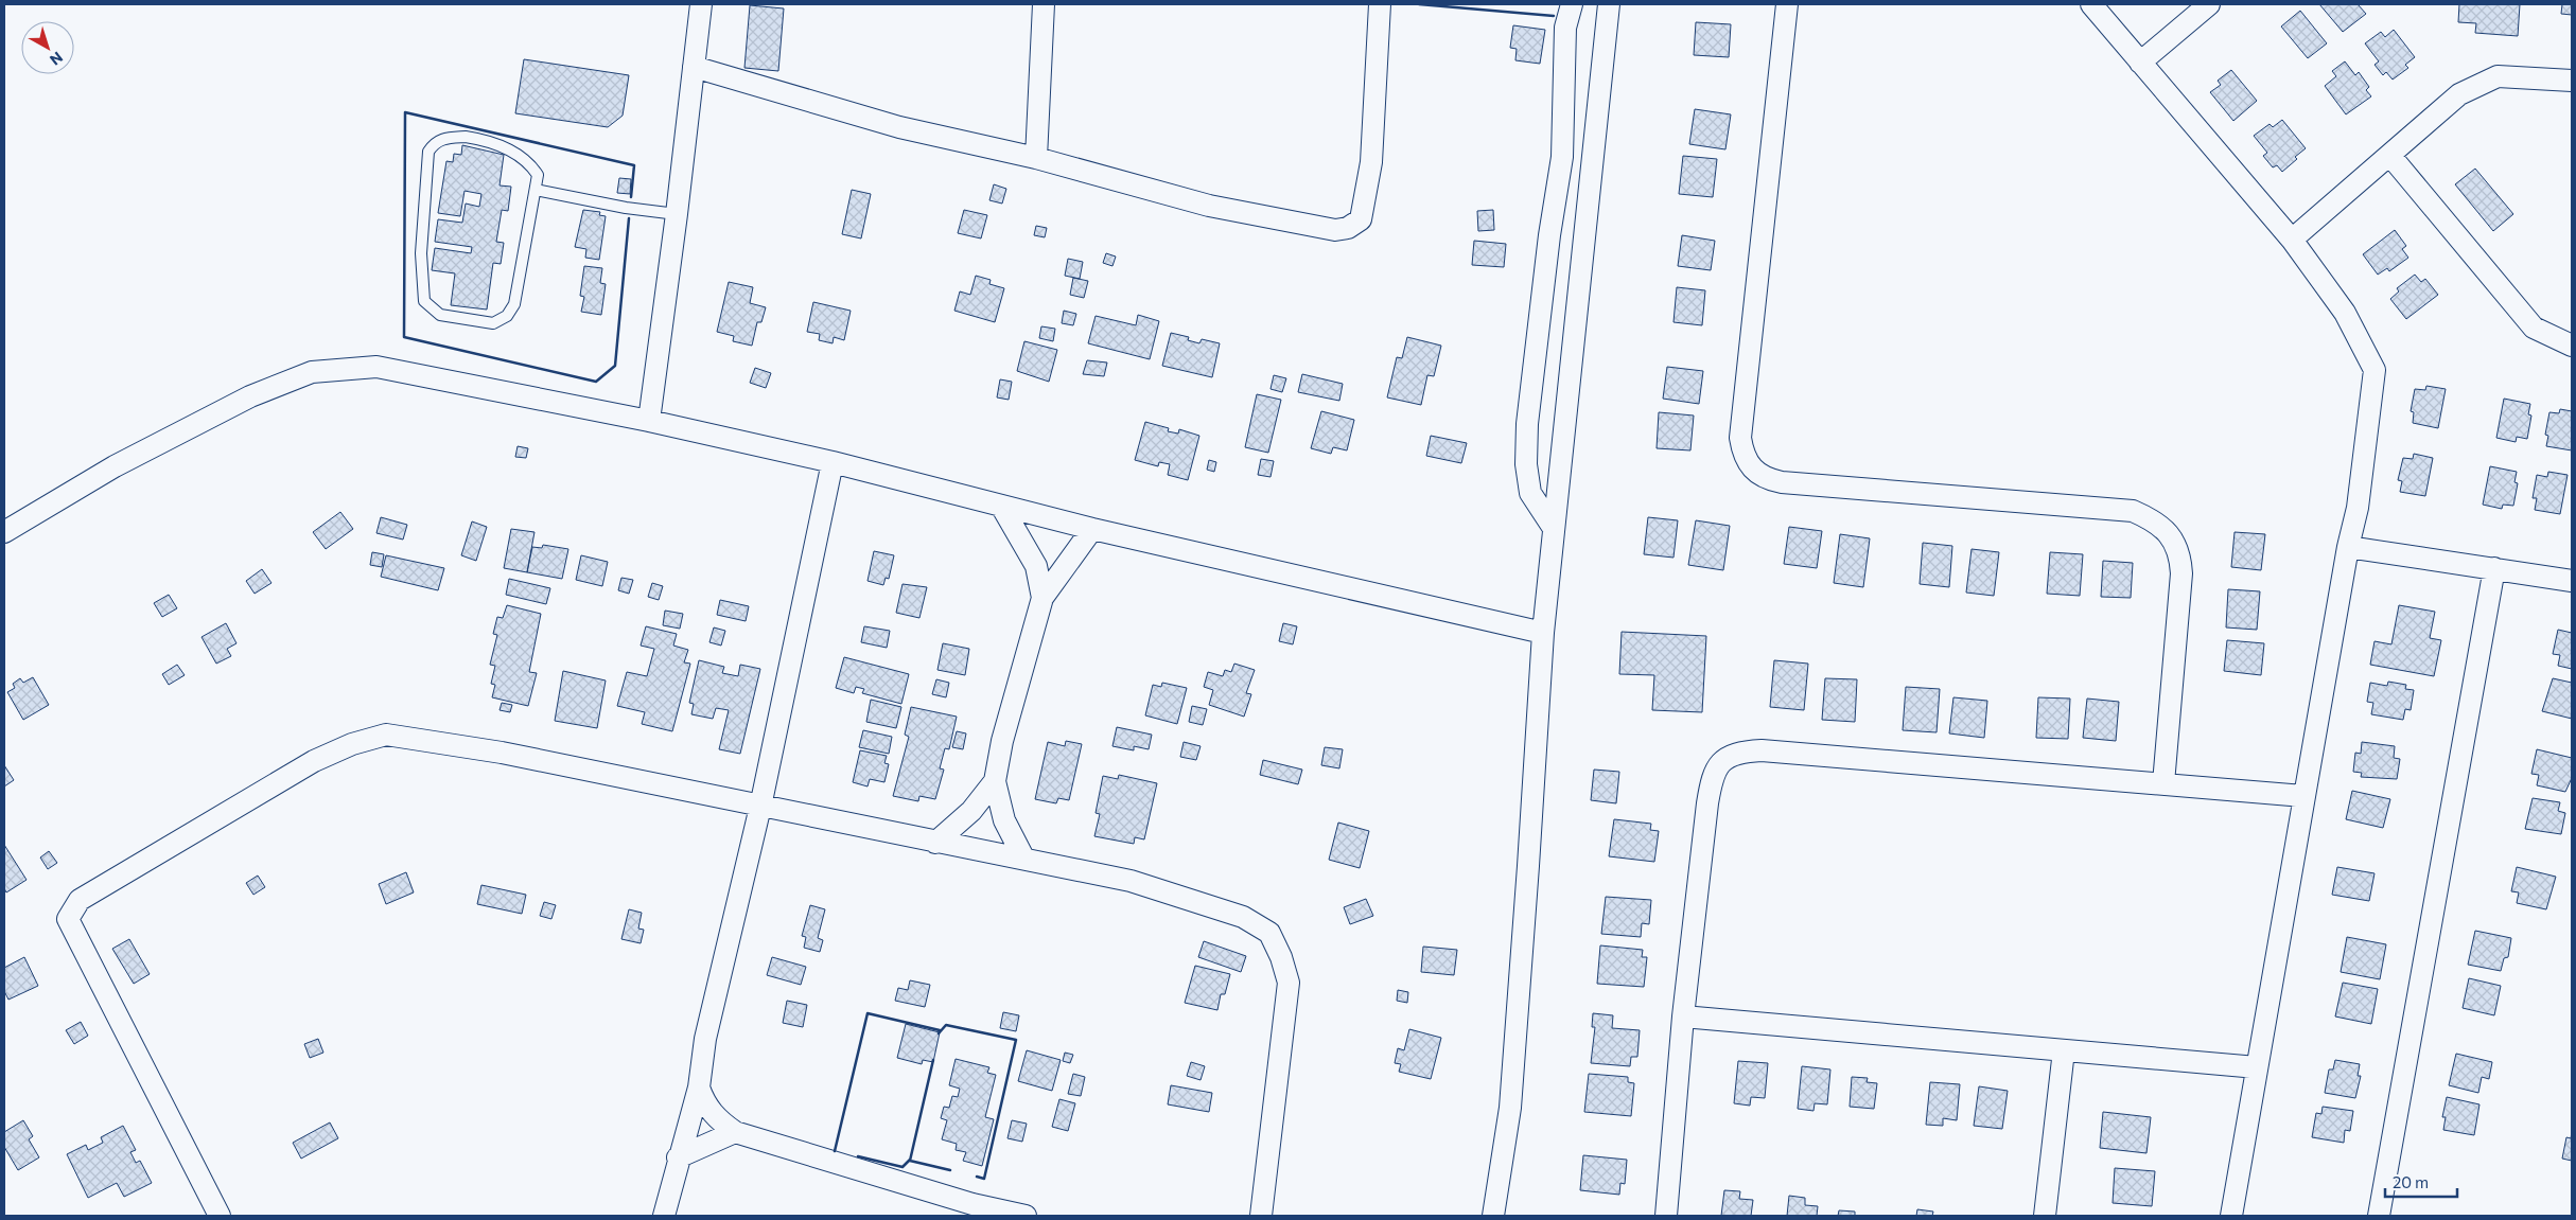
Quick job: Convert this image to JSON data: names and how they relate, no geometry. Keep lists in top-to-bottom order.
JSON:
{
  "scale_bar": "20 m",
  "north": "bottom right"
}
